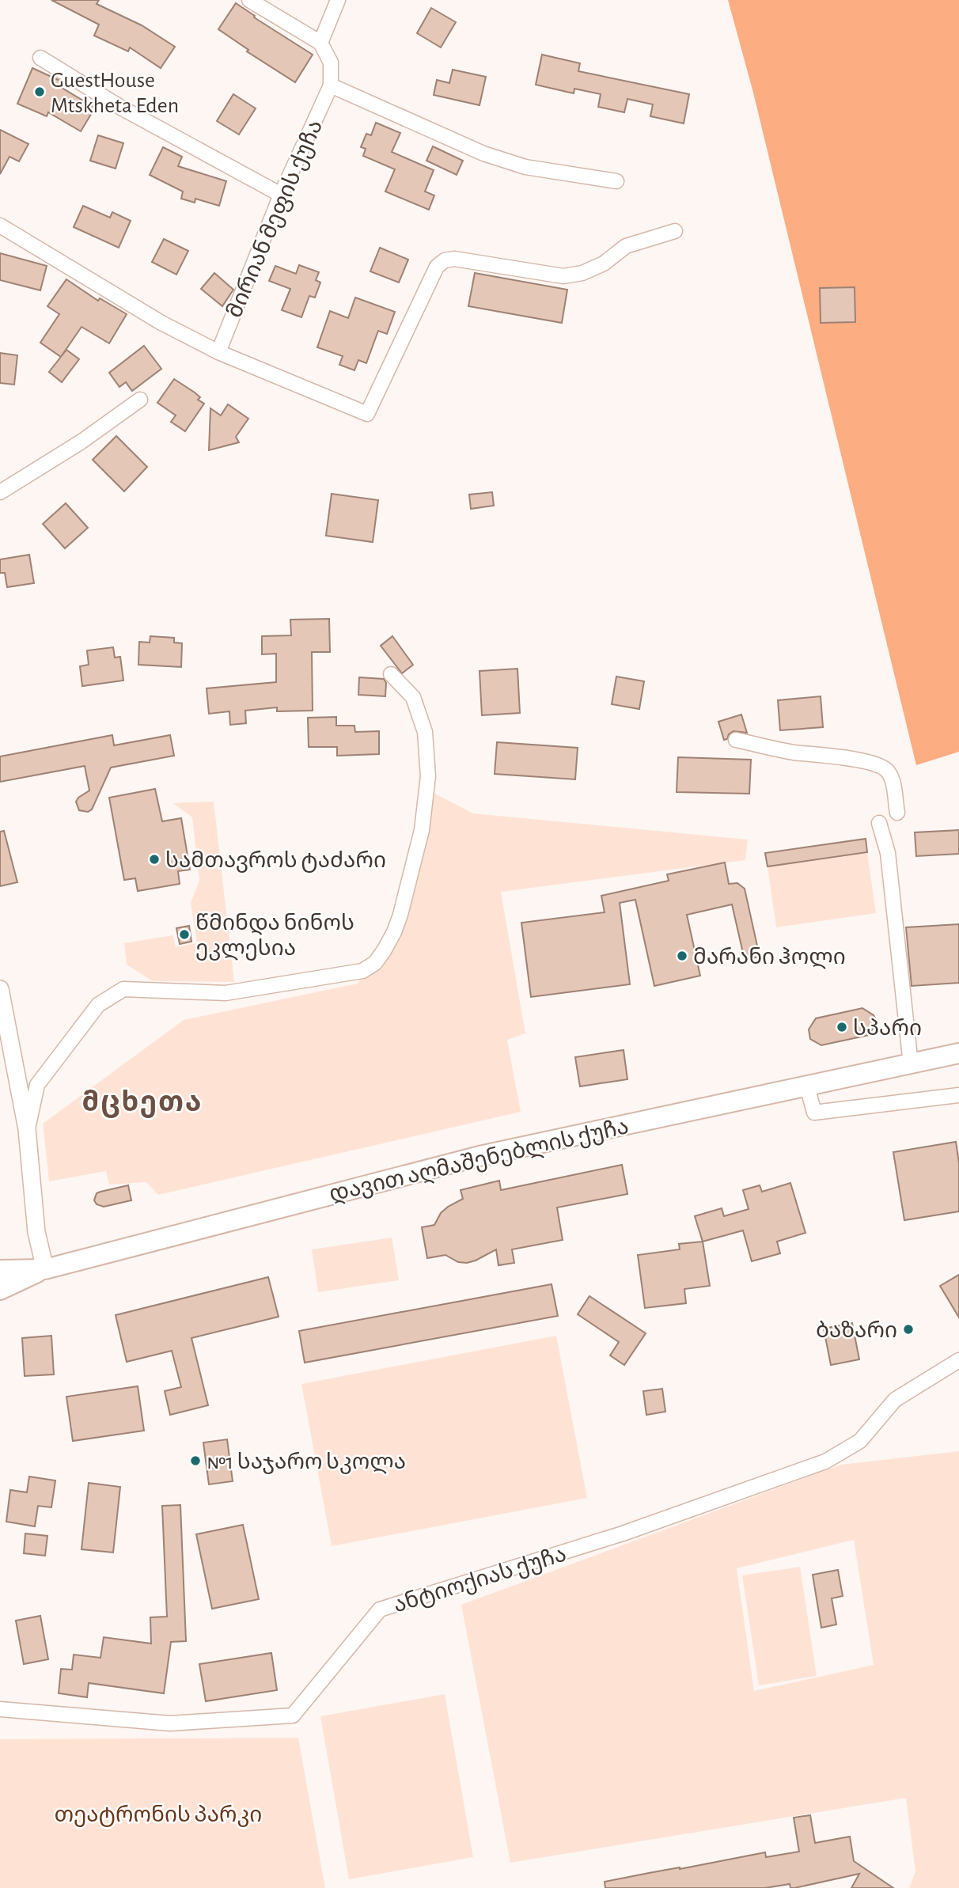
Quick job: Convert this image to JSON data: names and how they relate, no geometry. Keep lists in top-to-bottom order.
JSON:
{
  "streets": {
    "main road": ["დავით აღმაშენებლის ქუჩა"],
    "street": ["მირიან მეფის ქუჩა", "ანტიოქიას ქუჩა"]
  },
  "districts": ["მცხეთა"],
  "parks": ["თეატრონის პარკი"],
  "places": [
    "GuestHouse Mtskheta Eden",
    "სამთავროს ტაძარი",
    "წმინდა ნინოს ეკლესია",
    "მარანი ჰოლი",
    "სპარი",
    "ბაზარი",
    "№1 საჯარო სკოლა"
  ]
}
